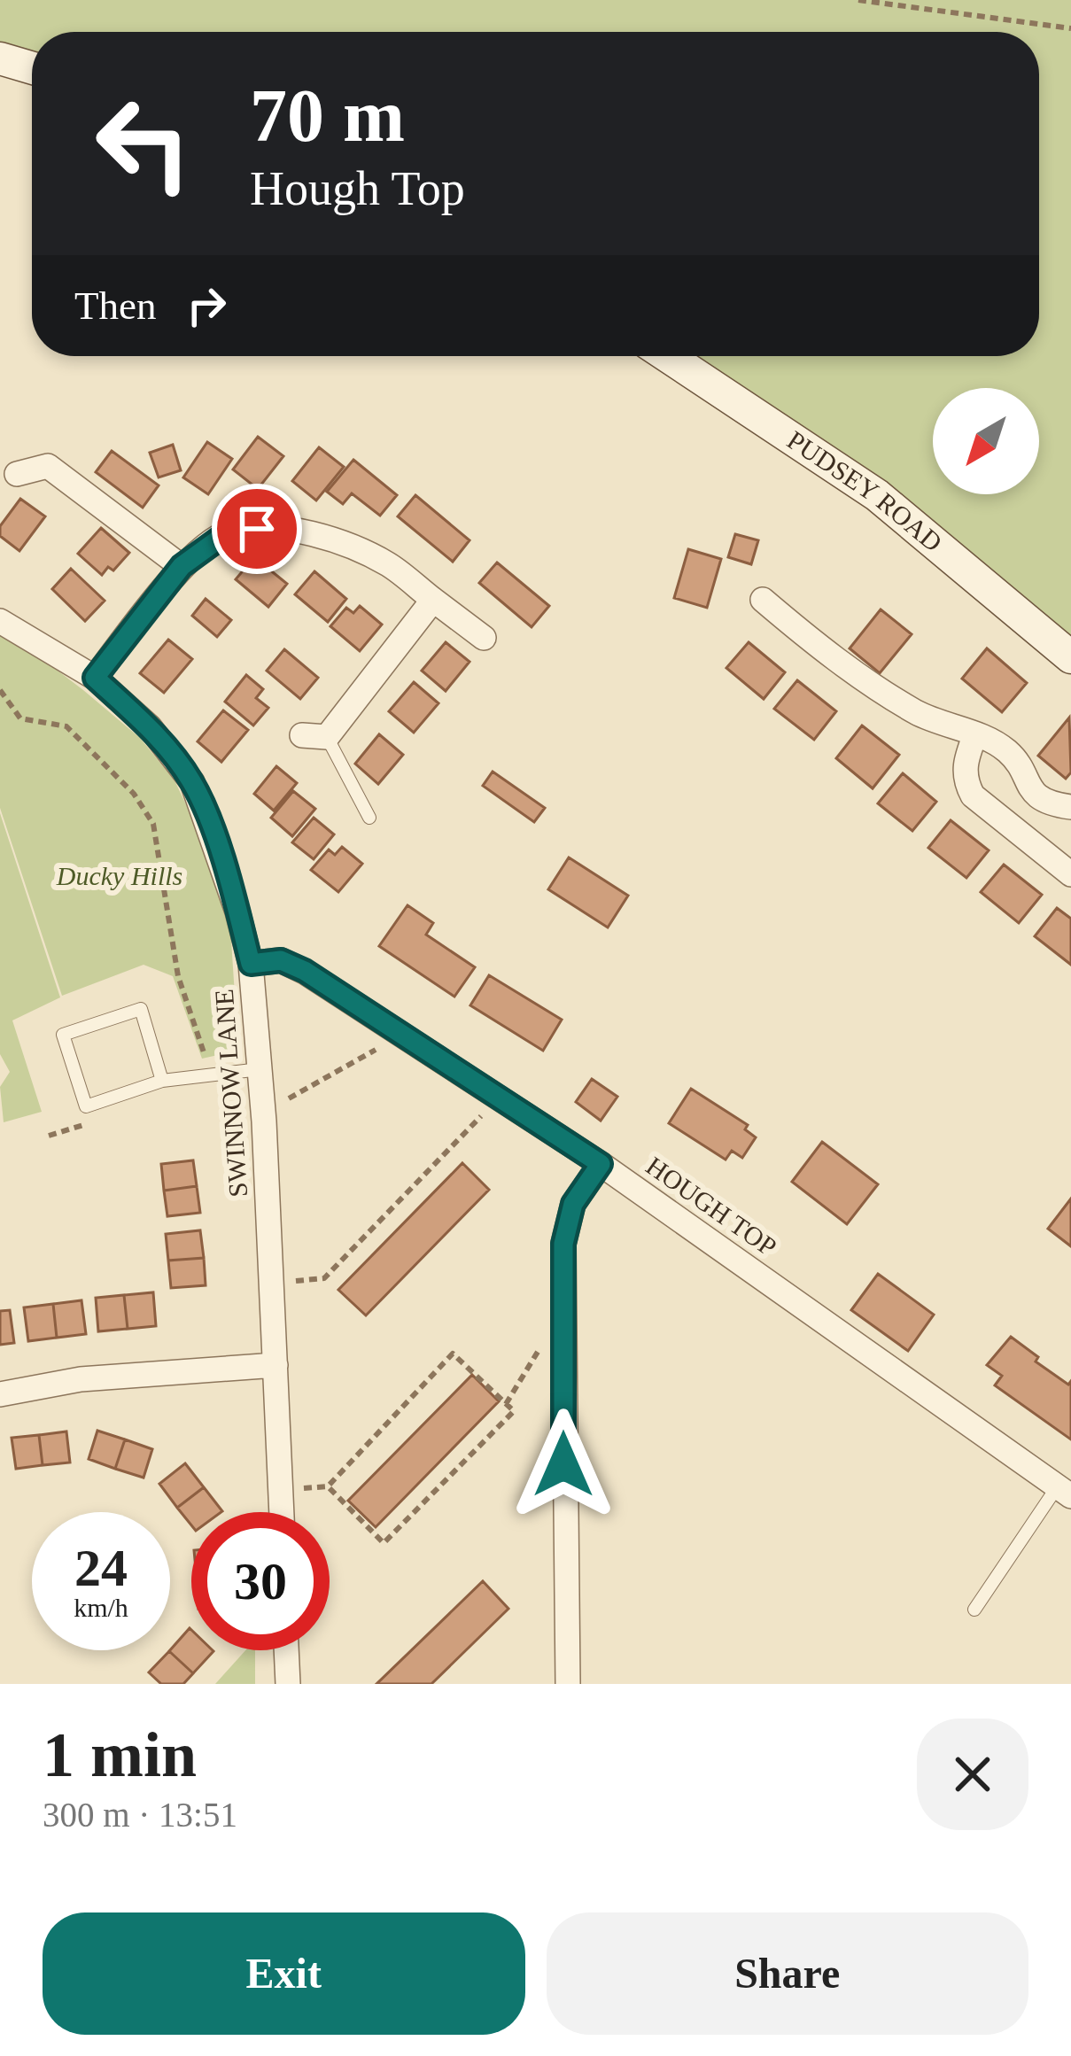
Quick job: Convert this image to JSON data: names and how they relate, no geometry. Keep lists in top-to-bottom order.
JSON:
{
  "streets": {
    "main road": ["PUDSEY ROAD"],
    "street": ["SWINNOW LANE", "HOUGH TOP"]
  },
  "crossings": [
    ["SWINNOW LANE", "HOUGH TOP"]
  ],
  "parks": ["Ducky Hills"],
  "north": "bottom left",
  "page": {
    "turn": ["70 m", "Hough Top"],
    "then": "Then",
    "speed": "24 km/h",
    "limit": "30",
    "heading": ["1 min", "300 m · 13:51"],
    "buttons": ["Exit", "Share"]
  }
}
